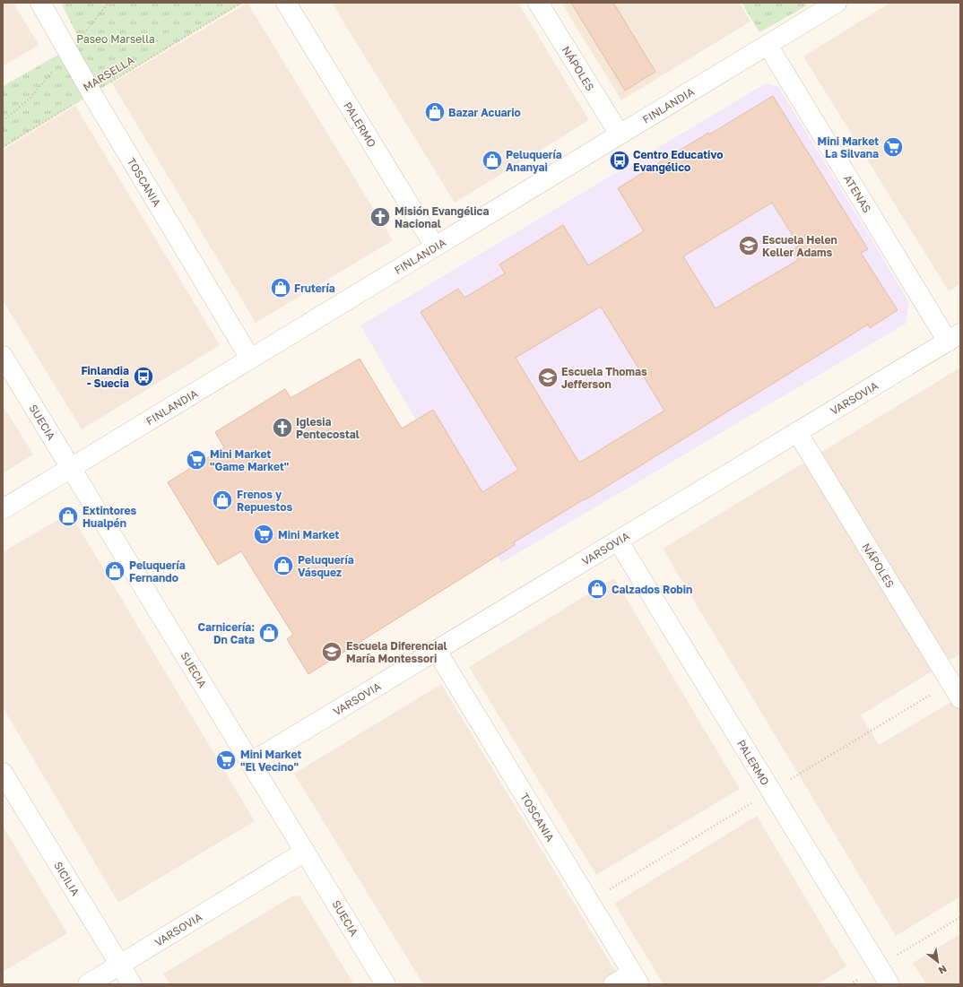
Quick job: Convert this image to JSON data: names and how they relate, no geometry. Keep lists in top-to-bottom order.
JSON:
{
  "streets": {
    "street": [
      "NÁPOLES",
      "FINLANDIA",
      "PALERMO",
      "TOSCANIA",
      "ATENAS",
      "VARSOVIA",
      "SUECIA",
      "SICILIA"
    ],
    "path": ["MARSELLA"]
  },
  "crossings": [
    ["NÁPOLES", "FINLANDIA"],
    ["NÁPOLES", "VARSOVIA"],
    ["MARSELLA", "TOSCANIA"],
    ["FINLANDIA", "PALERMO"],
    ["FINLANDIA", "TOSCANIA"],
    ["FINLANDIA", "ATENAS"],
    ["FINLANDIA", "SUECIA"],
    ["PALERMO", "VARSOVIA"],
    ["TOSCANIA", "VARSOVIA"],
    ["ATENAS", "VARSOVIA"],
    ["VARSOVIA", "SUECIA"],
    ["VARSOVIA", "SICILIA"]
  ],
  "parks": ["Paseo Marsella"],
  "places": {
    "shop": [
      "Bazar Acuario",
      "Peluquería Ananyai",
      "Frutería",
      "Frenos y Repuestos",
      "Extintores Hualpén",
      "Peluquería Vásquez",
      "Peluquería Fernando",
      "Calzados Robin",
      "Carnicería: Dn Cata"
    ],
    "supermarket": [
      "Mini Market La Silvana",
      "Mini Market \"Game Market\"",
      "Mini Market",
      "Mini Market \"El Vecino\""
    ],
    "bus stop": ["Centro Educativo Evangélico", "Finlandia - Suecia"],
    "church": ["Misión Evangélica Nacional", "Iglesia Pentecostal"],
    "school or university": ["Escuela Helen Keller Adams", "Escuela Thomas Jefferson", "Escuela Diferencial María Montessori"]
  },
  "north": "bottom right"
}
